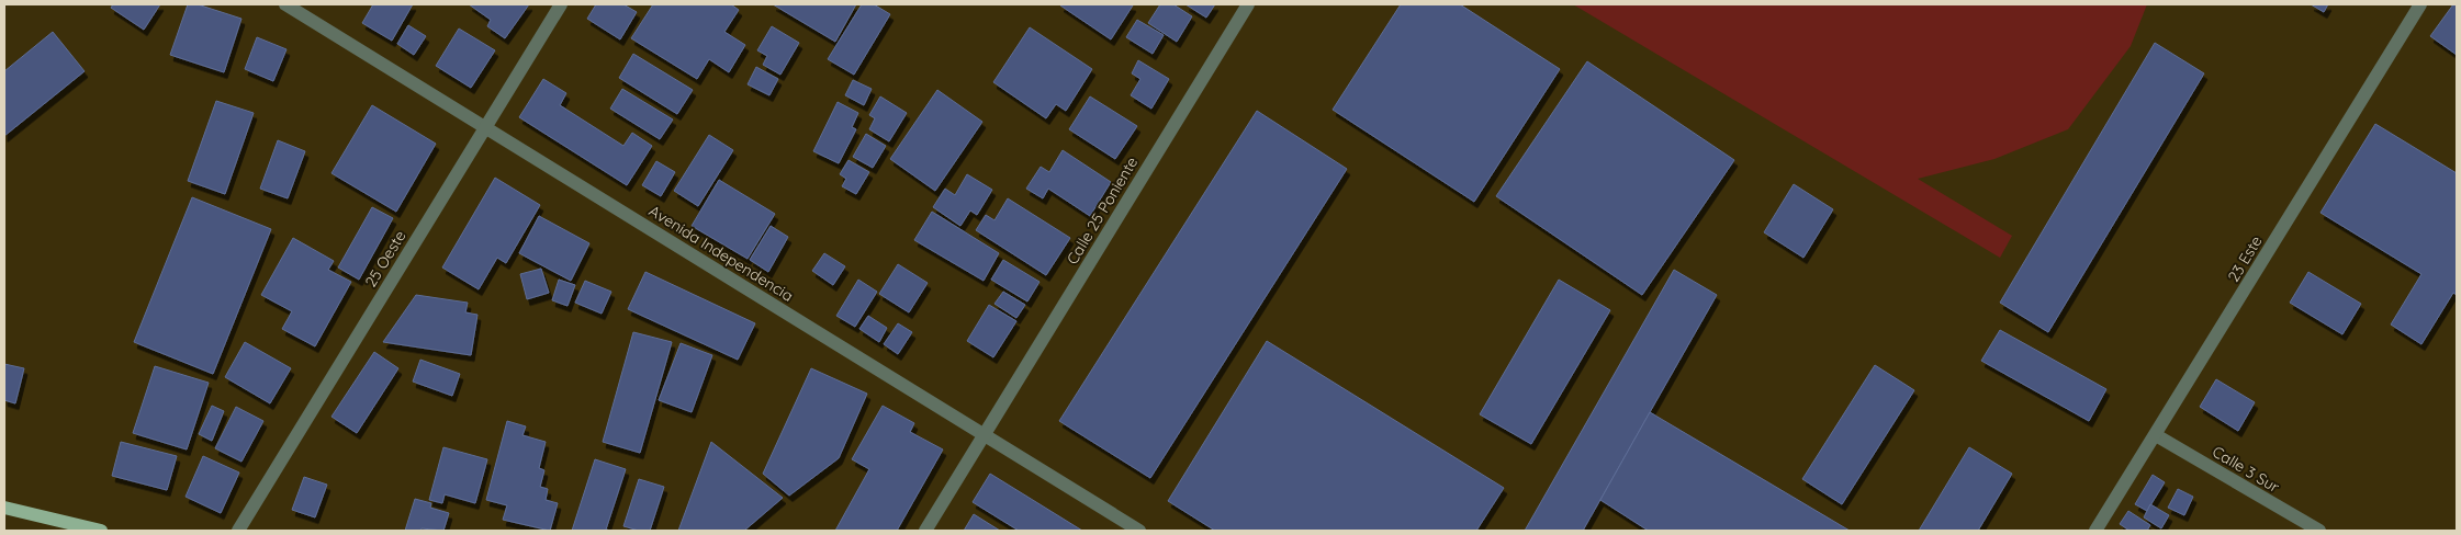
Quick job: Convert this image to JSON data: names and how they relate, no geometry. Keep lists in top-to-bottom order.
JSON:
{
  "streets": {
    "street": [
      "Calle 25 Poniente",
      "Avenida Independencia",
      "25 Oeste",
      "23 Este",
      "Calle 3 Sur"
    ]
  },
  "crossings": [
    ["Calle 25 Poniente", "Avenida Independencia"],
    ["Avenida Independencia", "25 Oeste"],
    ["23 Este", "Calle 3 Sur"]
  ]
}
